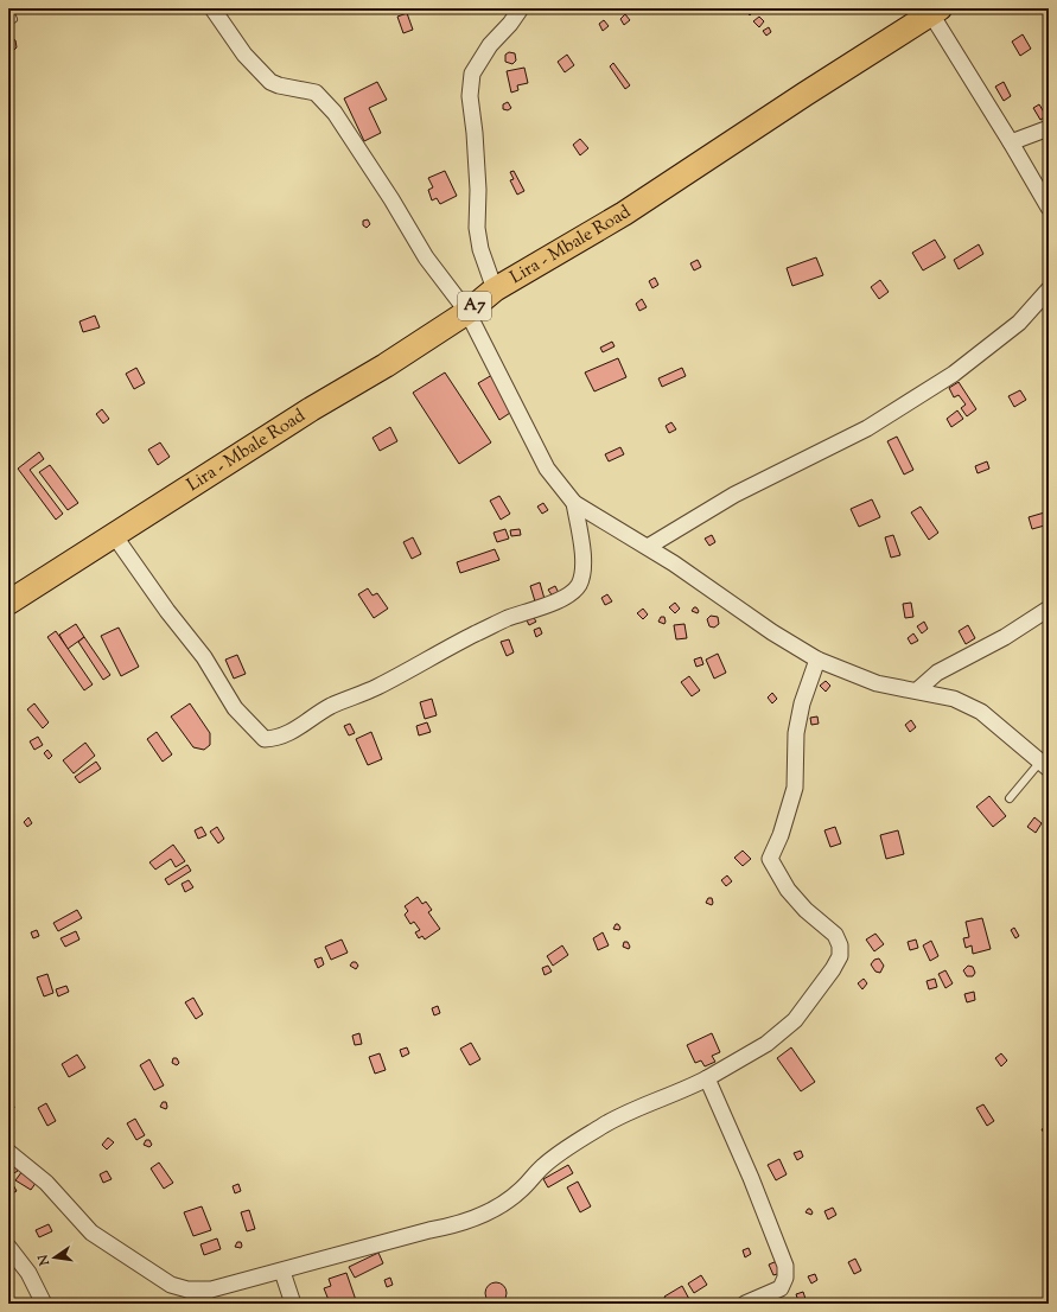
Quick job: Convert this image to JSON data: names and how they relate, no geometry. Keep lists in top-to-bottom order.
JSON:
{
  "streets": {
    "main road": ["Lira - Mbale Road", "A7"]
  },
  "north": "left"
}
